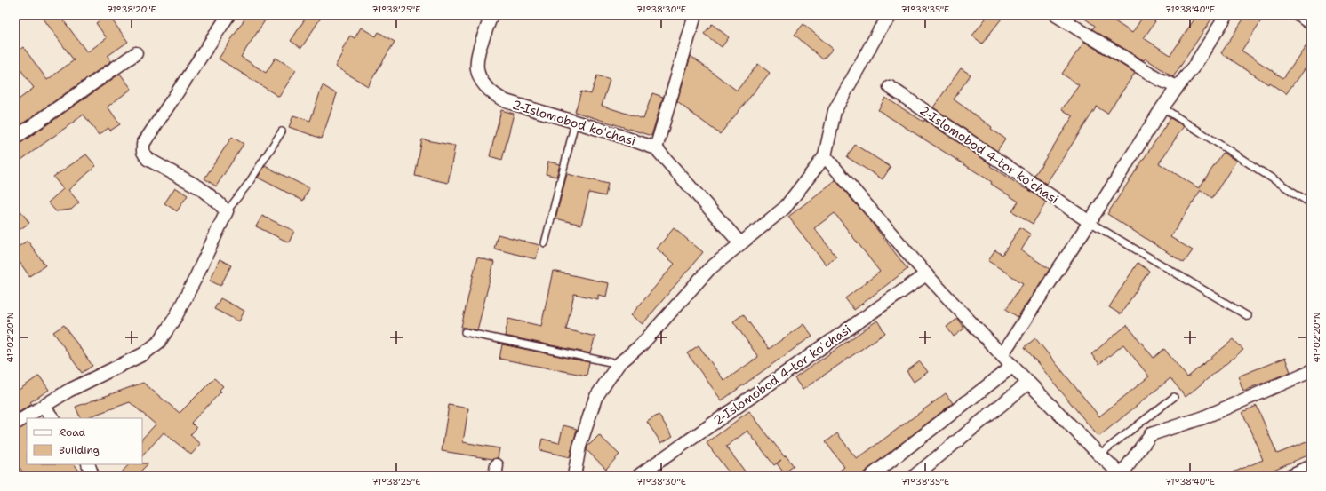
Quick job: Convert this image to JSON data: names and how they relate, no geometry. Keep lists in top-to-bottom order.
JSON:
{
  "streets": {
    "street": ["2-Islomobod koʻchasi", "2-Islomobod 4-tor koʻchasi"]
  },
  "legend": ["Road", "Building"],
  "coordinates": [
    "71°38'20\"E",
    "71°38'25\"E",
    "71°38'30\"E",
    "71°38'35\"E",
    "71°38'40\"E",
    "41°02'20\"N"
  ]
}
